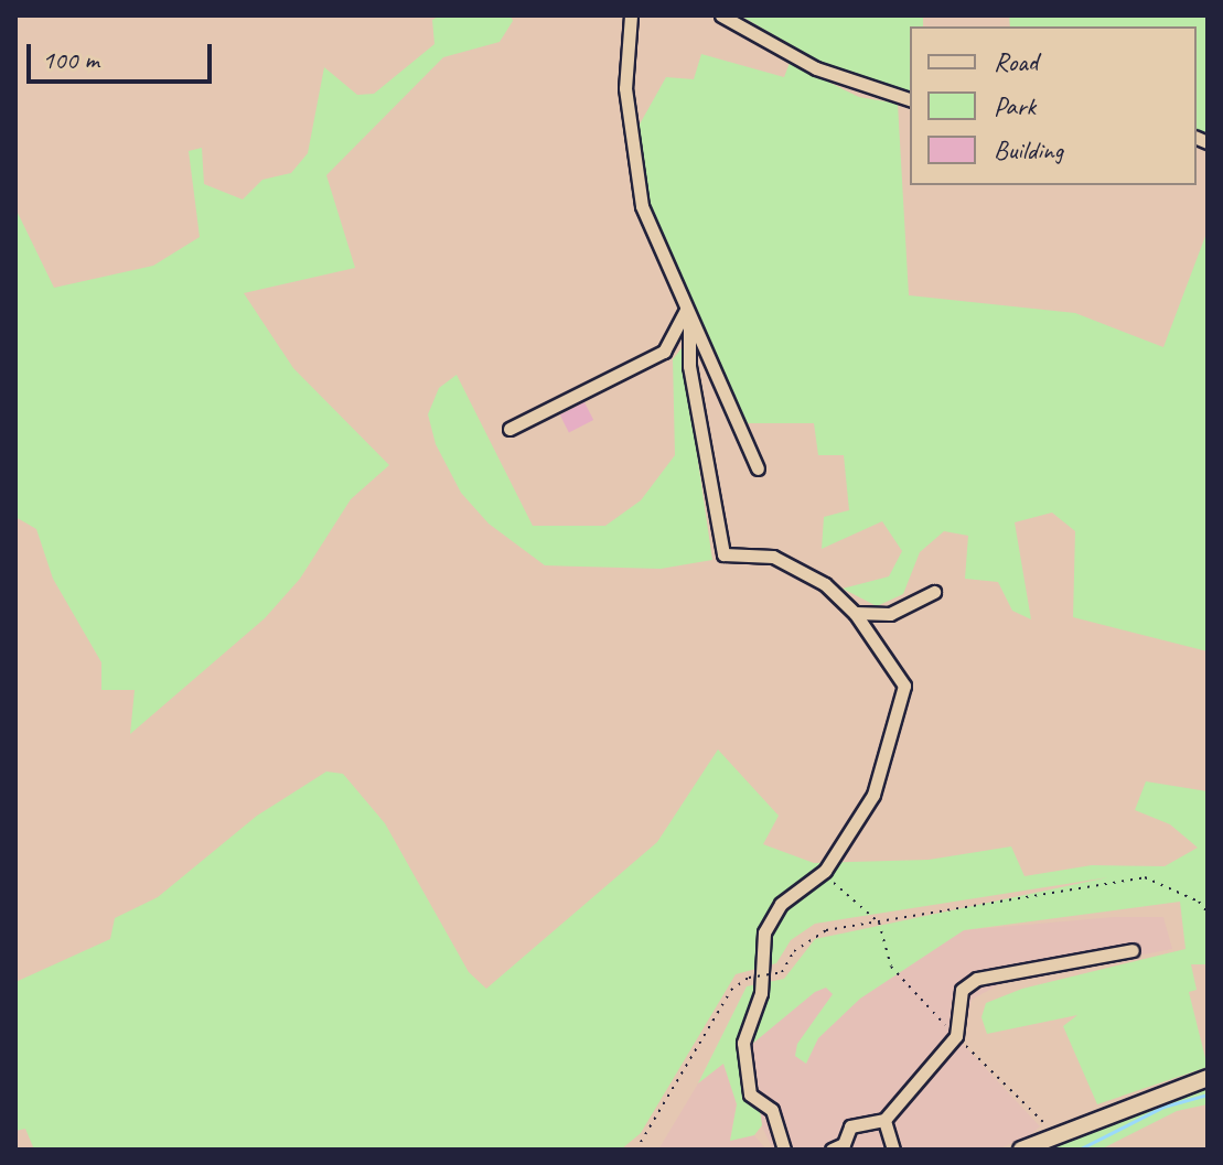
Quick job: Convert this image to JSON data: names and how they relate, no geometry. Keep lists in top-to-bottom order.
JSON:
{
  "legend": ["Road", "Park", "Building"],
  "scale_bar": "100 m"
}
